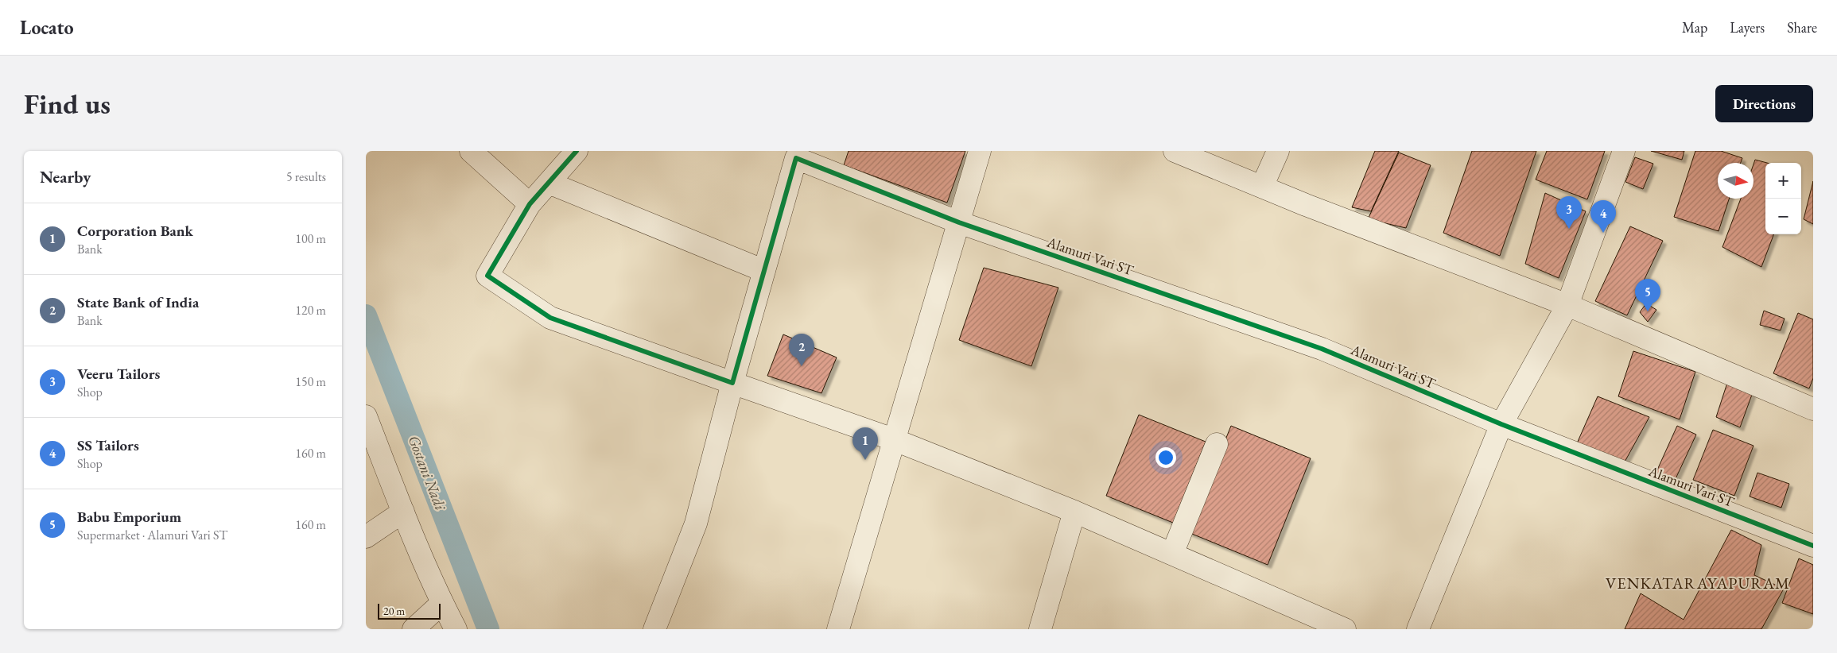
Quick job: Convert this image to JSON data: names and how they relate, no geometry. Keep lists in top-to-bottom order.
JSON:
{
  "streets": {
    "street": ["Alamuri Vari ST"]
  },
  "districts": ["VENKATARAYAPURAM"],
  "water": ["Gostani Nadi"],
  "scale_bar": "20 m",
  "north": "right",
  "page": {
    "header": "Locato",
    "nav": ["Map", "Layers", "Share"],
    "buttons": "Directions",
    "title": "Find us",
    "heading": ["Nearby", "5 results"],
    "map_buttons": ["+", "−"],
    "pins": [
      "3",
      "4",
      "5",
      "2",
      "1"
    ],
    "list": [
      {
        "mark": "1",
        "name": "Corporation Bank",
        "note": "Bank",
        "value": "100 m"
      },
      {
        "mark": "2",
        "name": "State Bank of India",
        "note": "Bank",
        "value": "120 m"
      },
      {
        "mark": "3",
        "name": "Veeru Tailors",
        "note": "Shop",
        "value": "150 m"
      },
      {
        "mark": "4",
        "name": "SS Tailors",
        "note": "Shop",
        "value": "160 m"
      },
      {
        "mark": "5",
        "name": "Babu Emporium",
        "note": "Supermarket · Alamuri Vari ST",
        "value": "160 m"
      }
    ],
    "scale": "20 m"
  }
}
